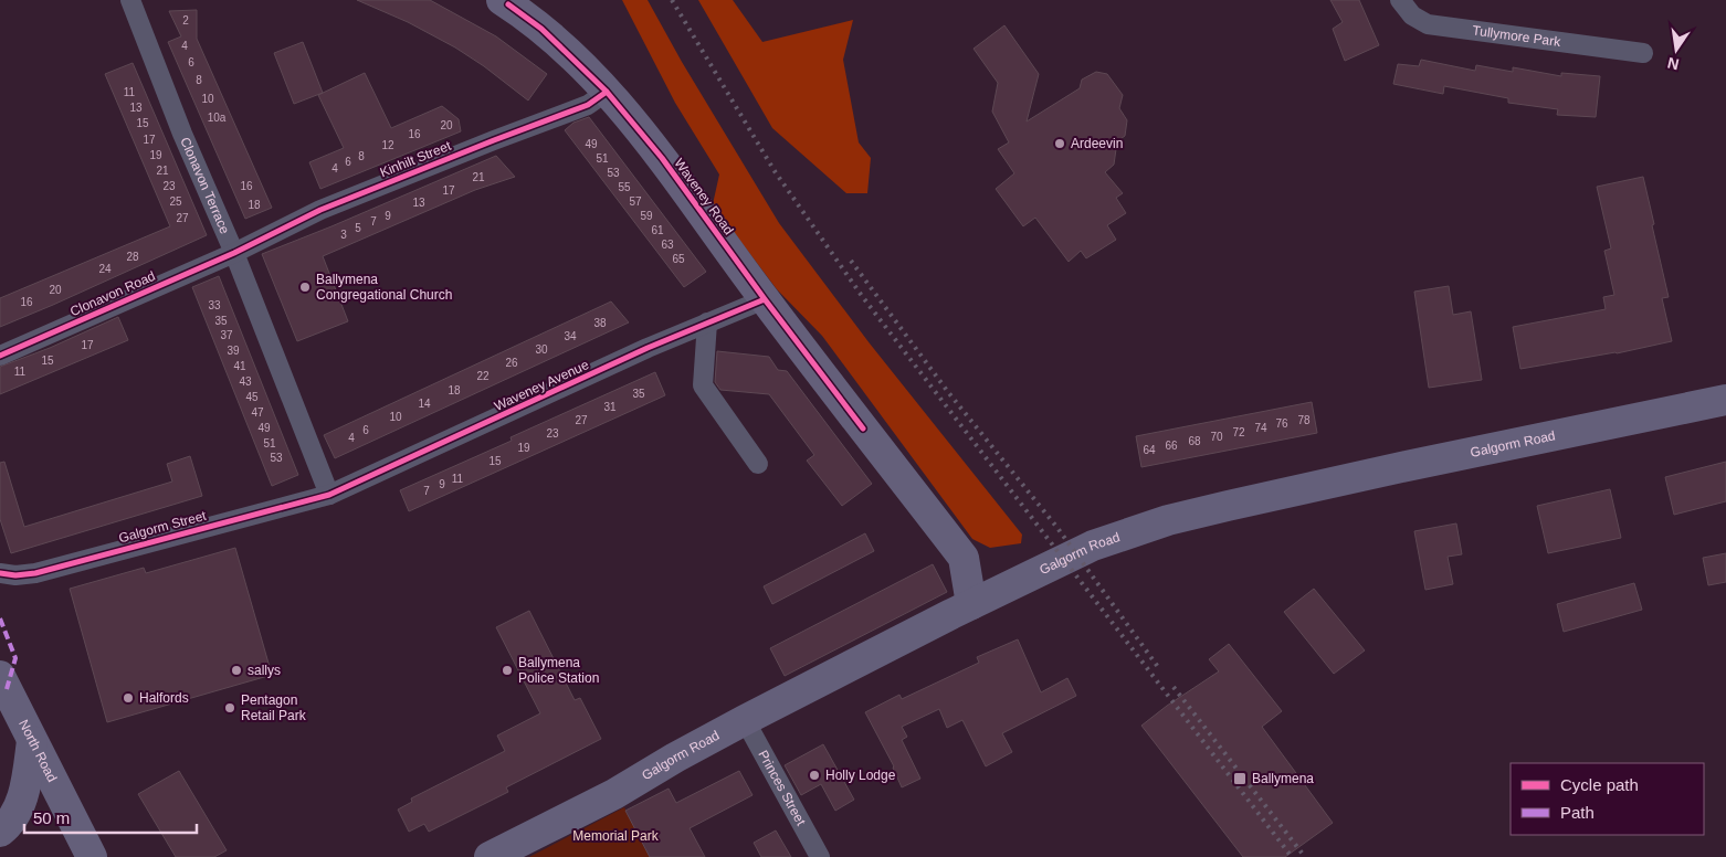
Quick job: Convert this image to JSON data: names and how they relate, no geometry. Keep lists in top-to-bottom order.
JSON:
{
  "streets": {
    "main road": ["Waveney Road", "Galgorm Road", "North Road"],
    "street": [
      "Tullymore Park",
      "Kinhilt Street",
      "Clonavon Terrace",
      "Clonavon Road",
      "Waveney Avenue",
      "Galgorm Street",
      "Princes Street"
    ]
  },
  "crossings": [
    ["Kinhilt Street", "Clonavon Terrace"],
    ["Kinhilt Street", "Waveney Road"],
    ["Kinhilt Street", "Clonavon Road"],
    ["Clonavon Terrace", "Clonavon Road"],
    ["Clonavon Terrace", "Waveney Avenue"],
    ["Clonavon Terrace", "Galgorm Street"],
    ["Waveney Road", "Waveney Avenue"],
    ["Waveney Road", "Galgorm Road"],
    ["Waveney Avenue", "Galgorm Street"],
    ["Galgorm Road", "Princes Street"]
  ],
  "parks": ["Memorial Park"],
  "places": {
    "other": [
      "Ardeevin",
      "Ballymena Congregational Church",
      "sallys",
      "Ballymena Police Station",
      "Halfords",
      "Pentagon Retail Park",
      "Holly Lodge"
    ],
    "transit": ["Ballymena"]
  },
  "house_numbers": [
    "2",
    "4",
    "6",
    "8",
    "11",
    "10",
    "13",
    "10a",
    "15",
    "20",
    "16",
    "17",
    "49",
    "12",
    "19",
    "8",
    "51",
    "6",
    "4",
    "21",
    "53",
    "21",
    "23",
    "16",
    "55",
    "17",
    "25",
    "57",
    "13",
    "18",
    "9",
    "59",
    "27",
    "7",
    "5",
    "61",
    "3",
    "63",
    "28",
    "65",
    "24",
    "20",
    "16",
    "33",
    "35",
    "38",
    "37",
    "34",
    "17",
    "30",
    "39",
    "15",
    "26",
    "41",
    "11",
    "22",
    "43",
    "18",
    "35",
    "45",
    "14",
    "31",
    "47",
    "10",
    "27",
    "78",
    "76",
    "49",
    "74",
    "6",
    "72",
    "23",
    "70",
    "4",
    "68",
    "51",
    "66",
    "19",
    "64",
    "53",
    "15",
    "11",
    "9",
    "7"
  ],
  "legend": ["Cycle path", "Path"],
  "scale_bar": "50 m",
  "north": "bottom"
}
